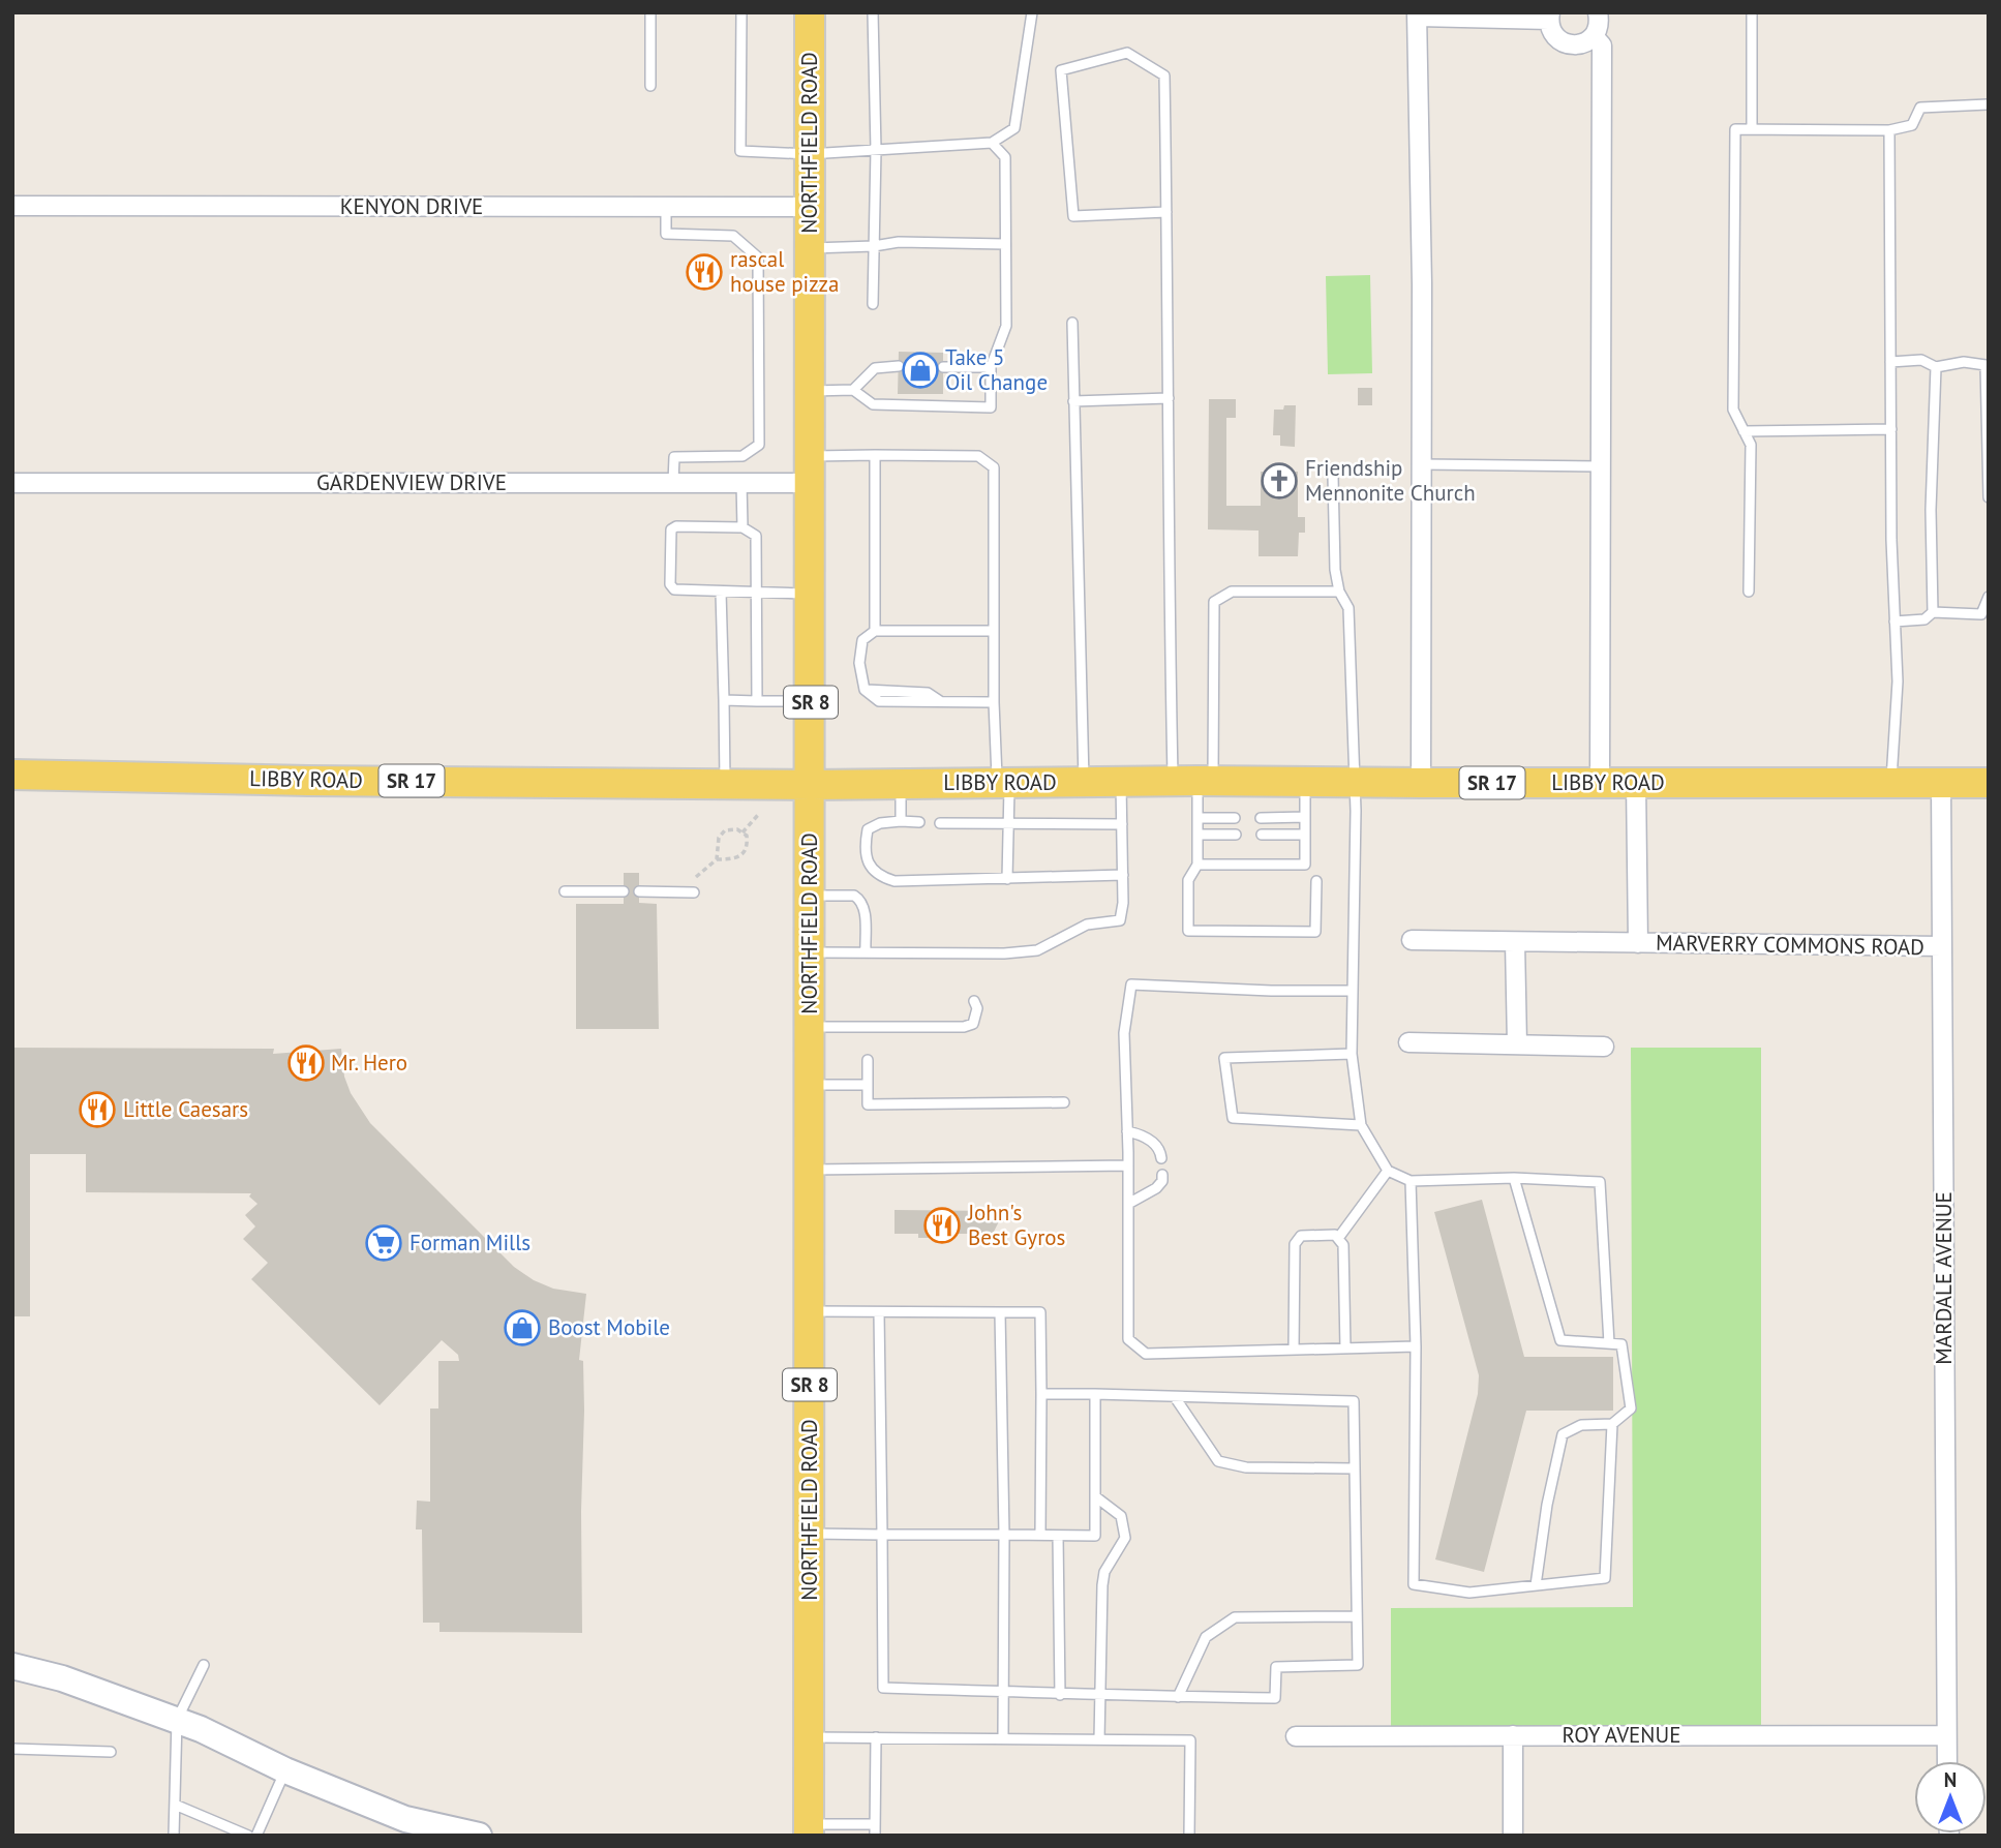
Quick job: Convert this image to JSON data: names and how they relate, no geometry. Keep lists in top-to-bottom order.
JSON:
{
  "streets": {
    "main road": [
      "NORTHFIELD ROAD",
      "SR 8",
      "LIBBY ROAD",
      "SR 17"
    ],
    "street": [
      "KENYON DRIVE",
      "GARDENVIEW DRIVE",
      "MARVERRY COMMONS ROAD",
      "MARDALE AVENUE",
      "ROY AVENUE"
    ]
  },
  "crossings": [
    ["NORTHFIELD ROAD", "KENYON DRIVE"],
    ["NORTHFIELD ROAD", "GARDENVIEW DRIVE"],
    ["NORTHFIELD ROAD", "LIBBY ROAD"],
    ["LIBBY ROAD", "MARVERRY COMMONS ROAD"],
    ["LIBBY ROAD", "MARDALE AVENUE"],
    ["MARVERRY COMMONS ROAD", "MARDALE AVENUE"],
    ["MARDALE AVENUE", "ROY AVENUE"]
  ],
  "places": {
    "restaurant": [
      "rascal house pizza",
      "Mr. Hero",
      "Little Caesars",
      "John's Best Gyros"
    ],
    "shop": ["Take 5 Oil Change", "Boost Mobile"],
    "church": ["Friendship Mennonite Church"],
    "supermarket": ["Forman Mills"]
  },
  "north": "top"
}
